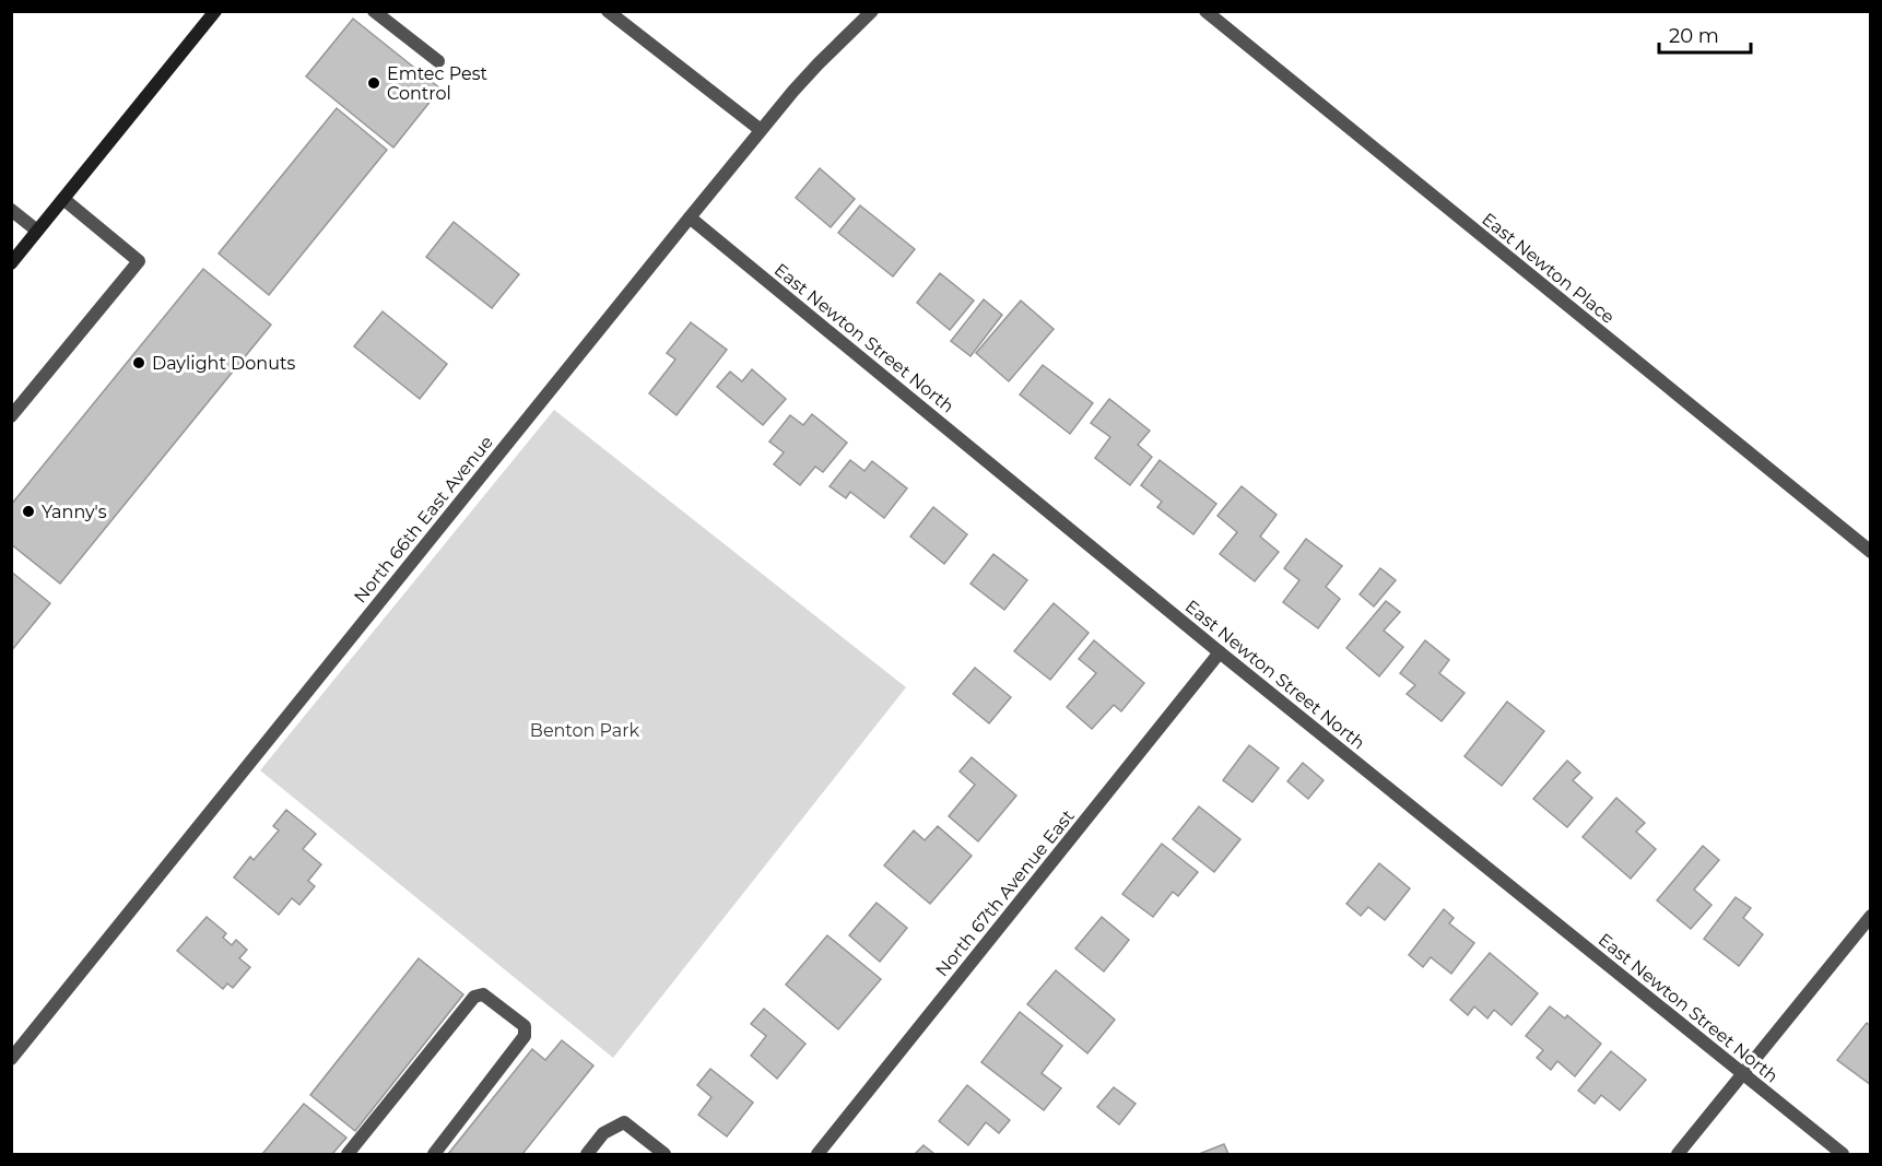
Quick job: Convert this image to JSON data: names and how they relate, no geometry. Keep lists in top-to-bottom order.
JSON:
{
  "streets": {
    "street": [
      "East Newton Place",
      "East Newton Street North",
      "North 66th East Avenue",
      "North 67th Avenue East"
    ]
  },
  "crossings": [
    ["East Newton Street North", "North 66th East Avenue"],
    ["East Newton Street North", "North 67th Avenue East"]
  ],
  "parks": ["Benton Park"],
  "places": ["Emtec Pest Control", "Daylight Donuts", "Yanny's"],
  "scale_bar": "20 m"
}
